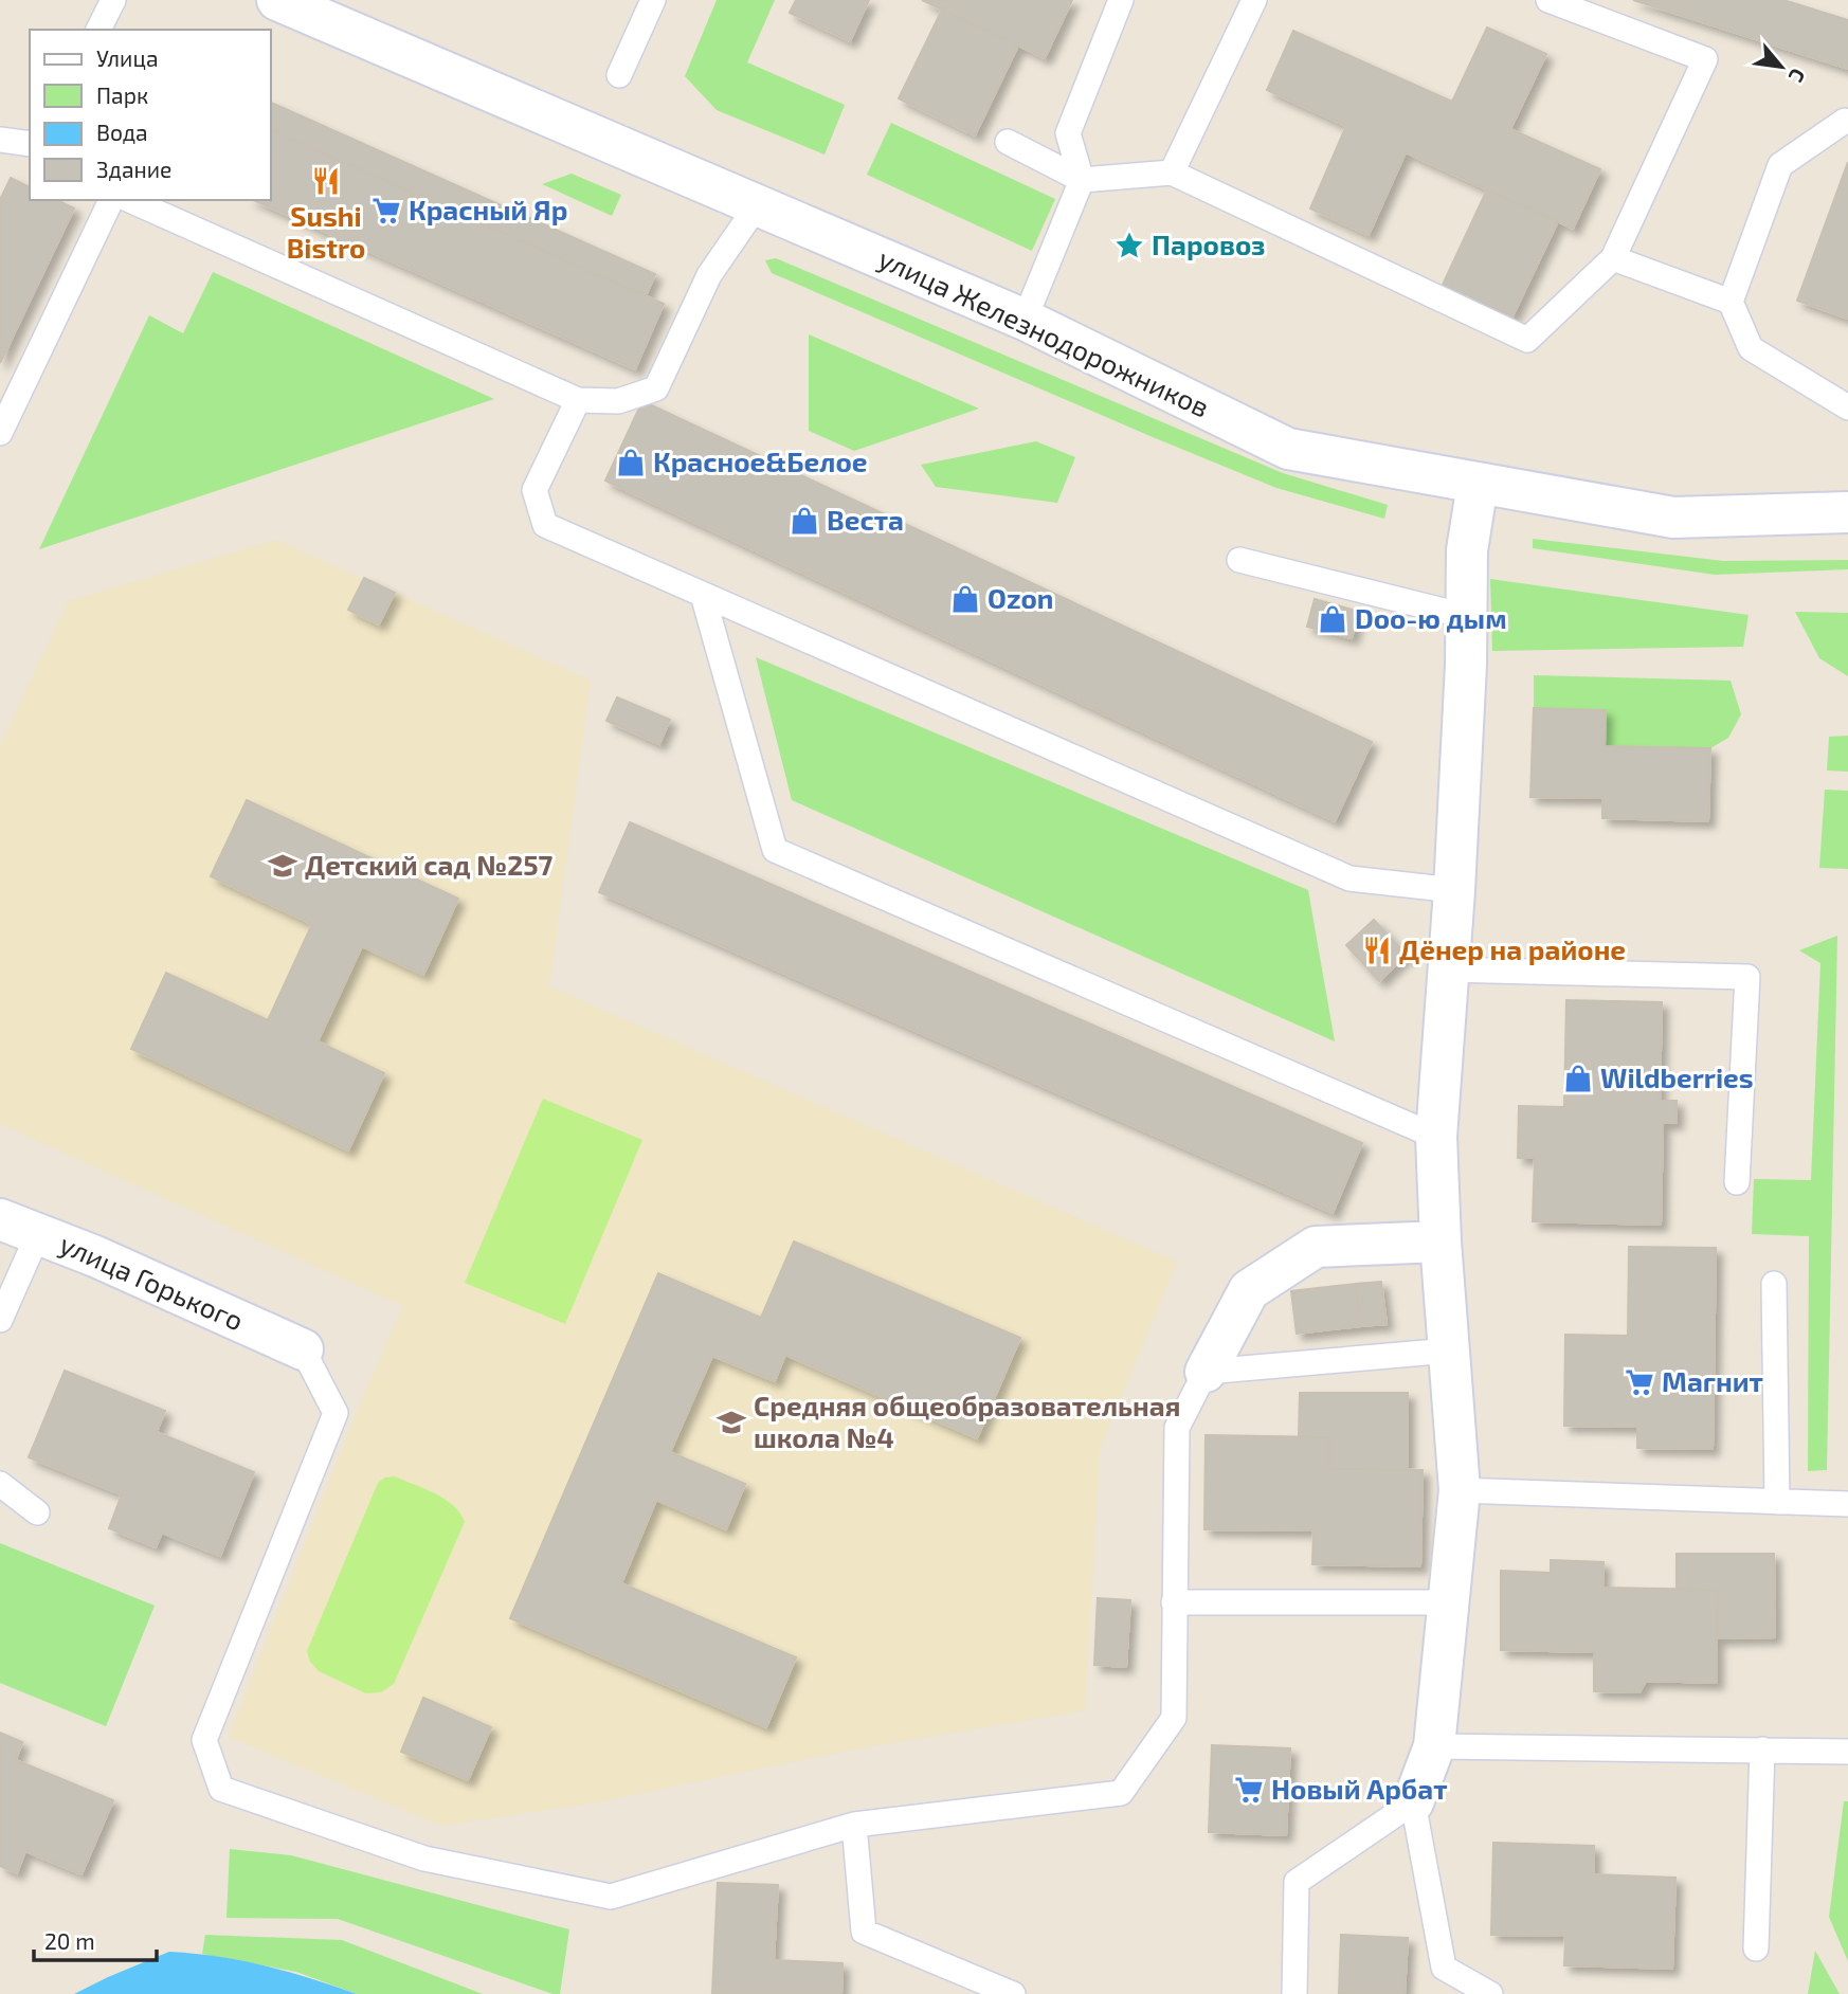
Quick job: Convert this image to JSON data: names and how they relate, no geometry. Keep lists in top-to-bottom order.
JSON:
{
  "streets": {
    "street": ["улица Железнодорожников", "улица Горького"]
  },
  "places": {
    "restaurant": ["Sushi Bistro", "Дёнер на районе"],
    "supermarket": ["Красный Яр", "Магнит", "Новый Арбат"],
    "place": ["Паровоз"],
    "shop": [
      "Красное&Белое",
      "Веста",
      "Ozon",
      "Doo-ю дым",
      "Wildberries"
    ],
    "school or university": ["Детский сад №257", "Средняя общеобразовательная школа №4"]
  },
  "legend": [
    "Улица",
    "Парк",
    "Вода",
    "Здание"
  ],
  "scale_bar": "20 m",
  "north": "bottom right"
}
